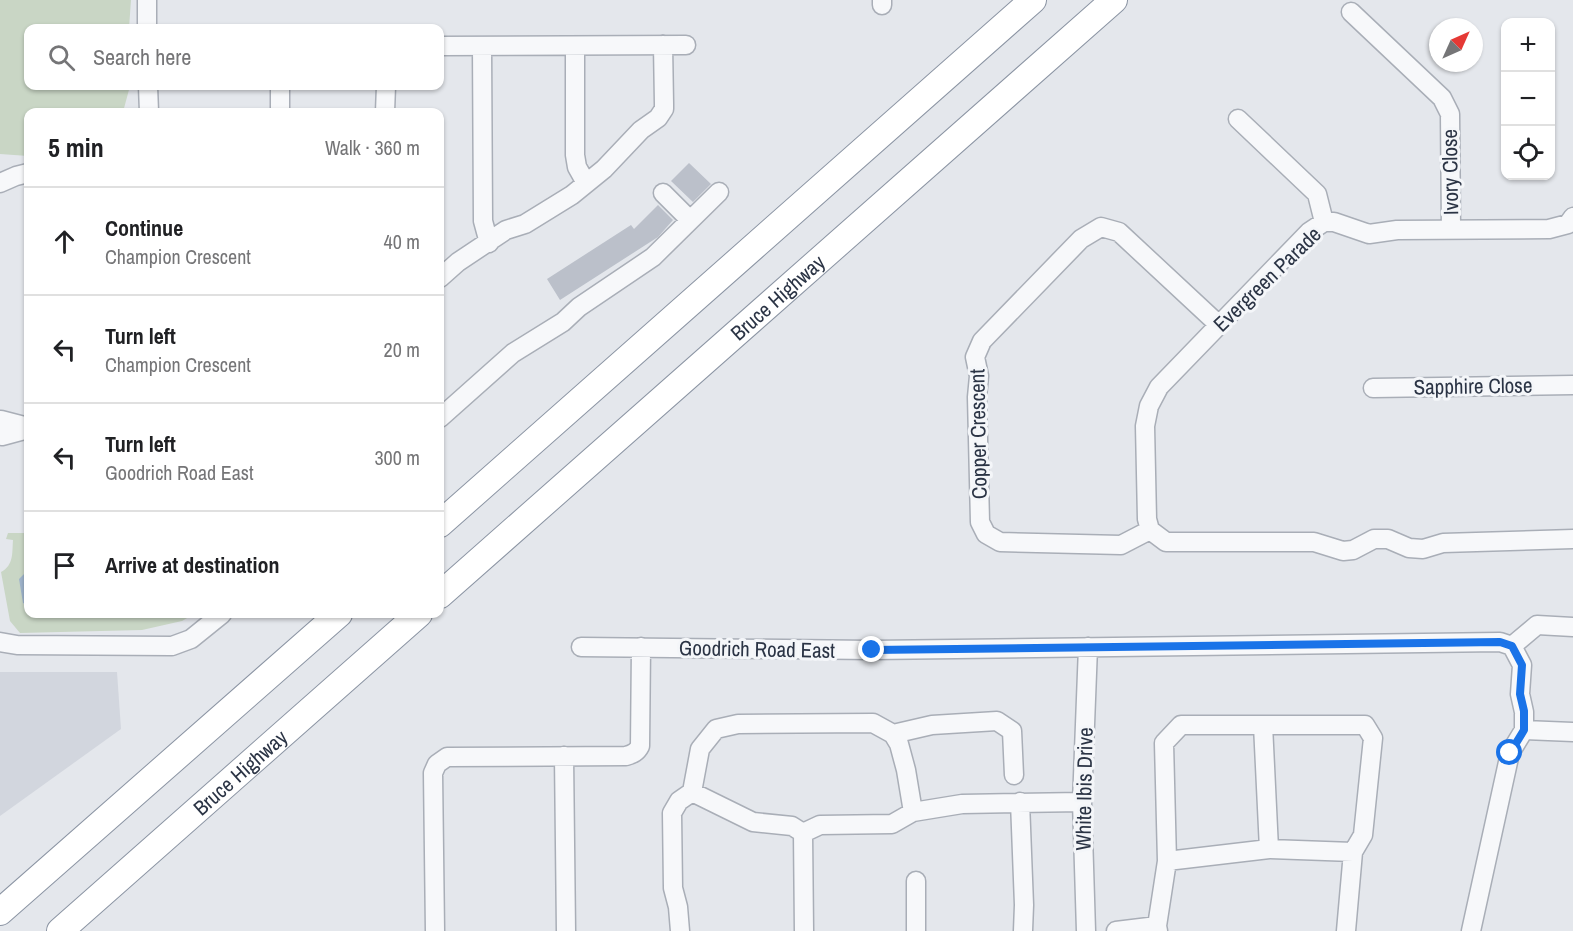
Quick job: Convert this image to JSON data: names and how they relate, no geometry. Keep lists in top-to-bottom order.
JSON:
{
  "streets": {
    "highway": ["Bruce Highway"],
    "street": [
      "Ivory Close",
      "Evergreen Parade",
      "Sapphire Close",
      "Copper Crescent",
      "Goodrich Road East",
      "White Ibis Drive"
    ]
  },
  "crossings": [
    ["Ivory Close", "Evergreen Parade"],
    ["Evergreen Parade", "Copper Crescent"],
    ["Goodrich Road East", "White Ibis Drive"]
  ],
  "north": "top right",
  "page": {
    "map_buttons": ["+", "−"],
    "search": "Search here",
    "heading": ["5 min", "Walk · 360 m"],
    "list": [
      ["Continue", "Champion Crescent", "40 m"],
      ["Turn left", "Champion Crescent", "20 m"],
      ["Turn left", "Goodrich Road East", "300 m"],
      "Arrive at destination"
    ]
  }
}
